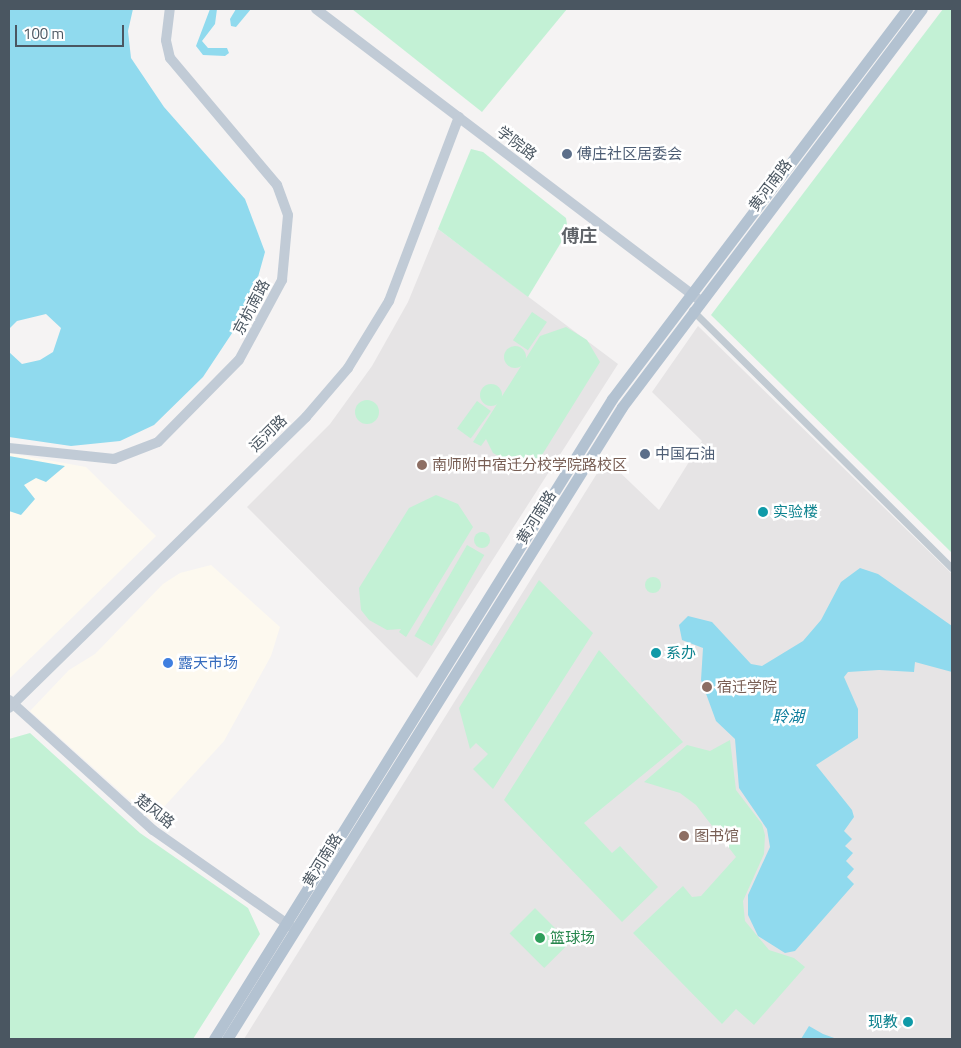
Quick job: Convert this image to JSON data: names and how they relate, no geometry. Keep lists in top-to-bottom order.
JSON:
{
  "streets": {
    "main road": ["黄河南路"],
    "street": [
      "学院路",
      "京杭南路",
      "运河路",
      "楚风路"
    ]
  },
  "crossings": [
    ["学院路", "黄河南路"],
    ["学院路", "运河路"],
    ["黄河南路", "楚风路"],
    ["运河路", "楚风路"]
  ],
  "districts": ["傅庄"],
  "water": ["聆湖"],
  "places": [
    "傅庄社区居委会",
    "中国石油",
    "南师附中宿迁分校学院路校区",
    "实验楼",
    "系办",
    "露天市场",
    "宿迁学院",
    "图书馆",
    "篮球场",
    "现教"
  ],
  "scale_bar": "100 m"
}
